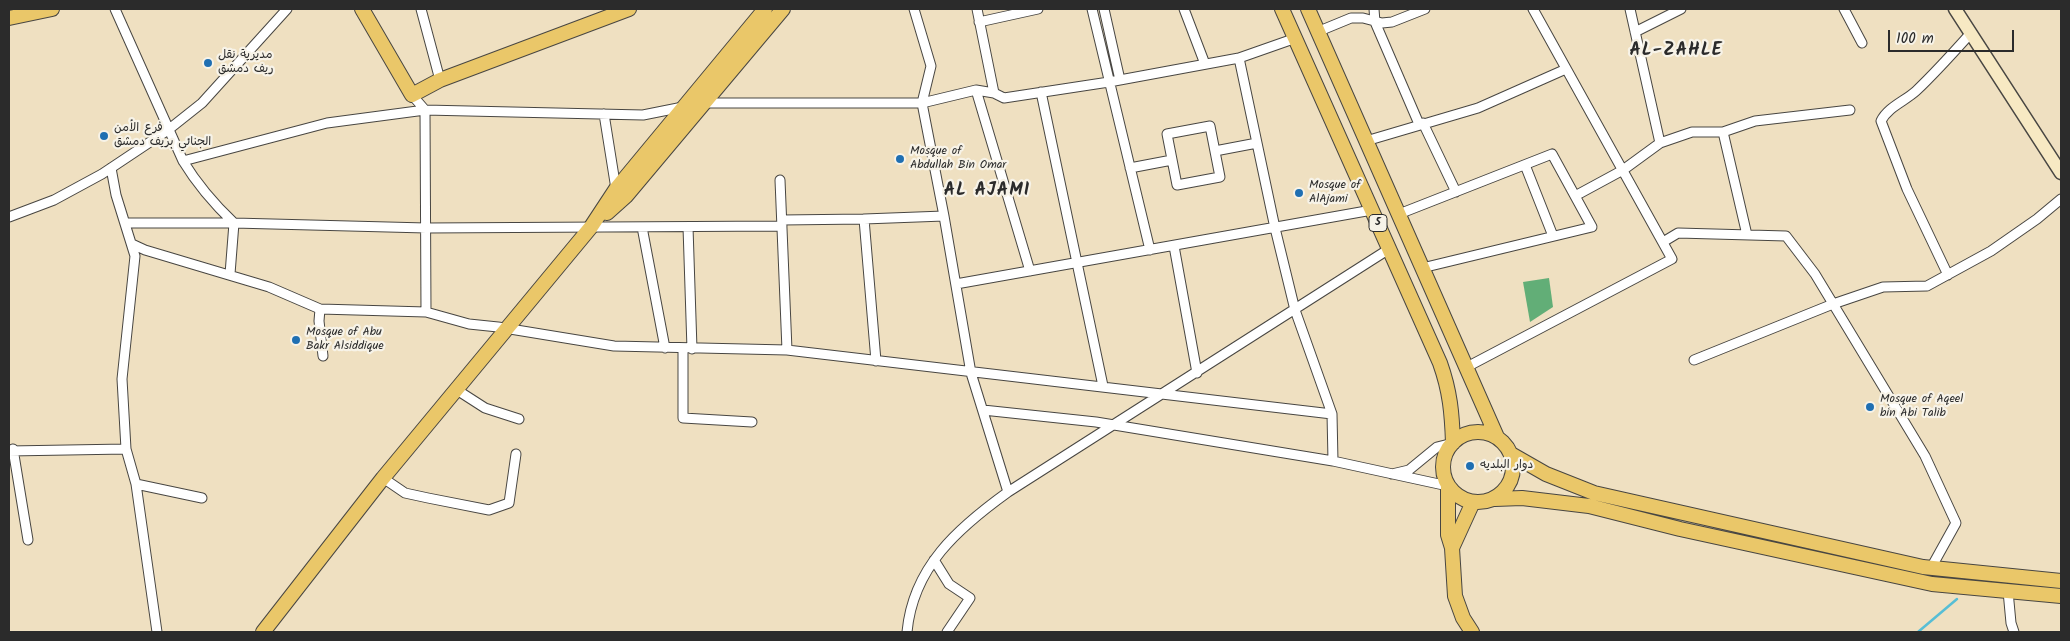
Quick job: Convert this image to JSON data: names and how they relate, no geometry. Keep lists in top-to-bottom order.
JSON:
{
  "streets": {
    "main road": ["5"]
  },
  "districts": ["AL-ZAHLE", "AL AJAMI"],
  "places": [
    "مديرية نقل ريف دمشق",
    "فرع الأمن الجنائي بريف دمشق",
    "Mosque of Abdullah Bin Omar",
    "Mosque of AlAjami",
    "Mosque of Abu Bakr Alsiddique",
    "Mosque of Aqeel bin Abi Talib",
    "دوار البلديه"
  ],
  "scale_bar": "100 m"
}
